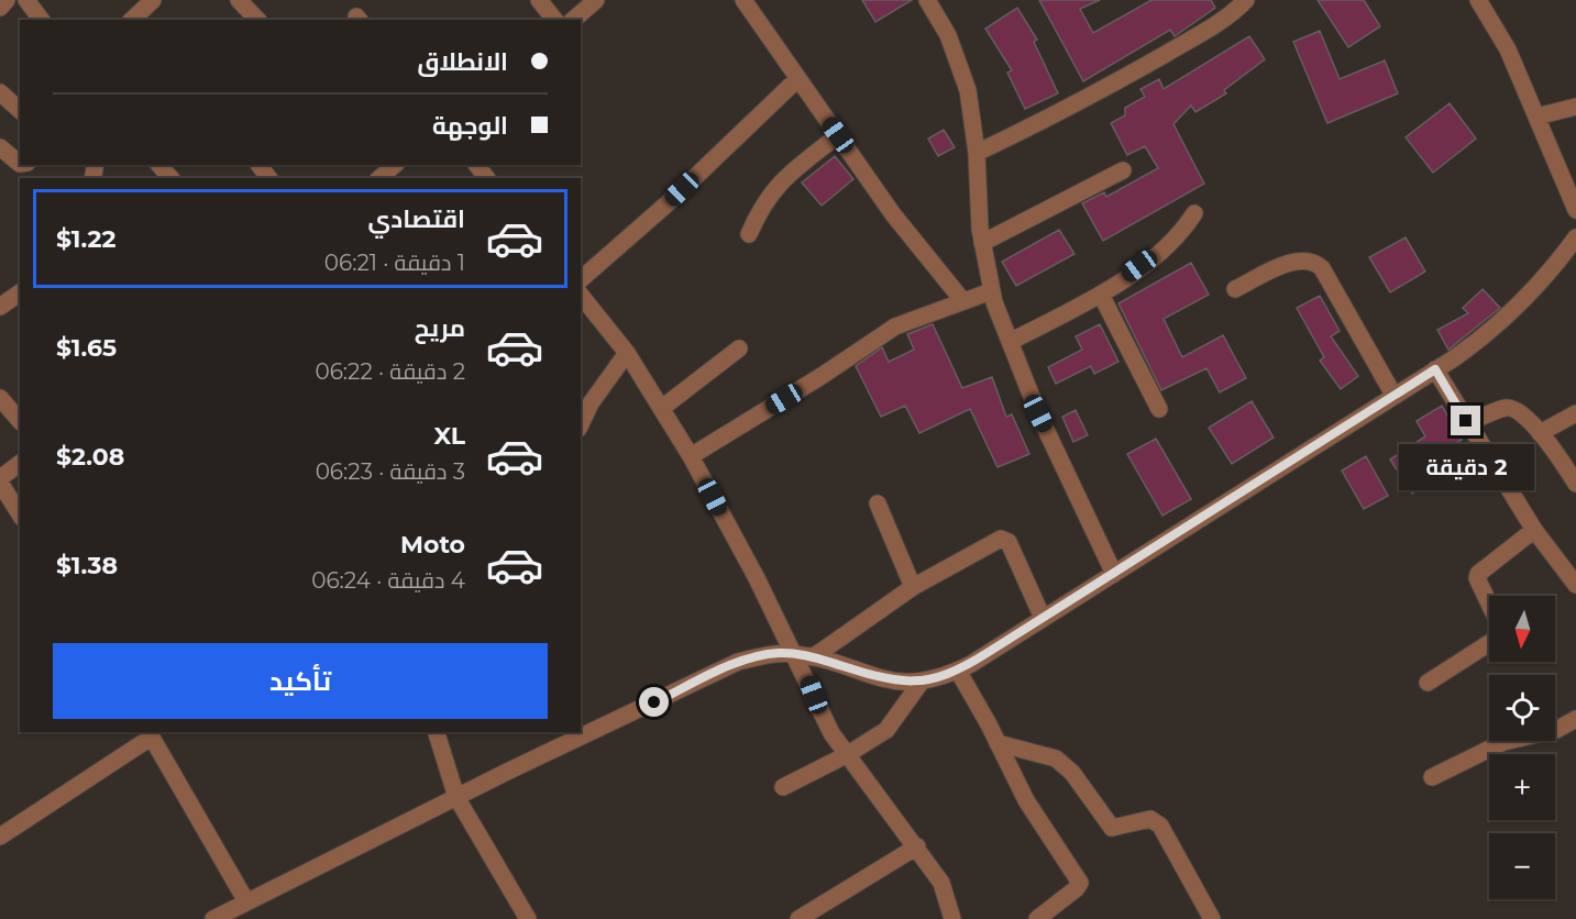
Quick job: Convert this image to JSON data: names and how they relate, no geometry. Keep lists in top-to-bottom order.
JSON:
{
  "north": "bottom",
  "page": {
    "banner": ["الانطلاق", "الوجهة"],
    "list": [
      {
        "name": "اقتصادي",
        "note": "1 دقيقة · 06:21",
        "value": "$1.22"
      },
      {
        "name": "مريح",
        "note": "2 دقيقة · 06:22",
        "value": "$1.65"
      },
      {
        "name": "XL",
        "note": "3 دقيقة · 06:23",
        "value": "$2.08"
      },
      {
        "name": "Moto",
        "note": "4 دقيقة · 06:24",
        "value": "$1.38"
      }
    ],
    "bubble": "2 دقيقة",
    "map_buttons": ["+", "−"],
    "buttons": "تأكيد"
  }
}
